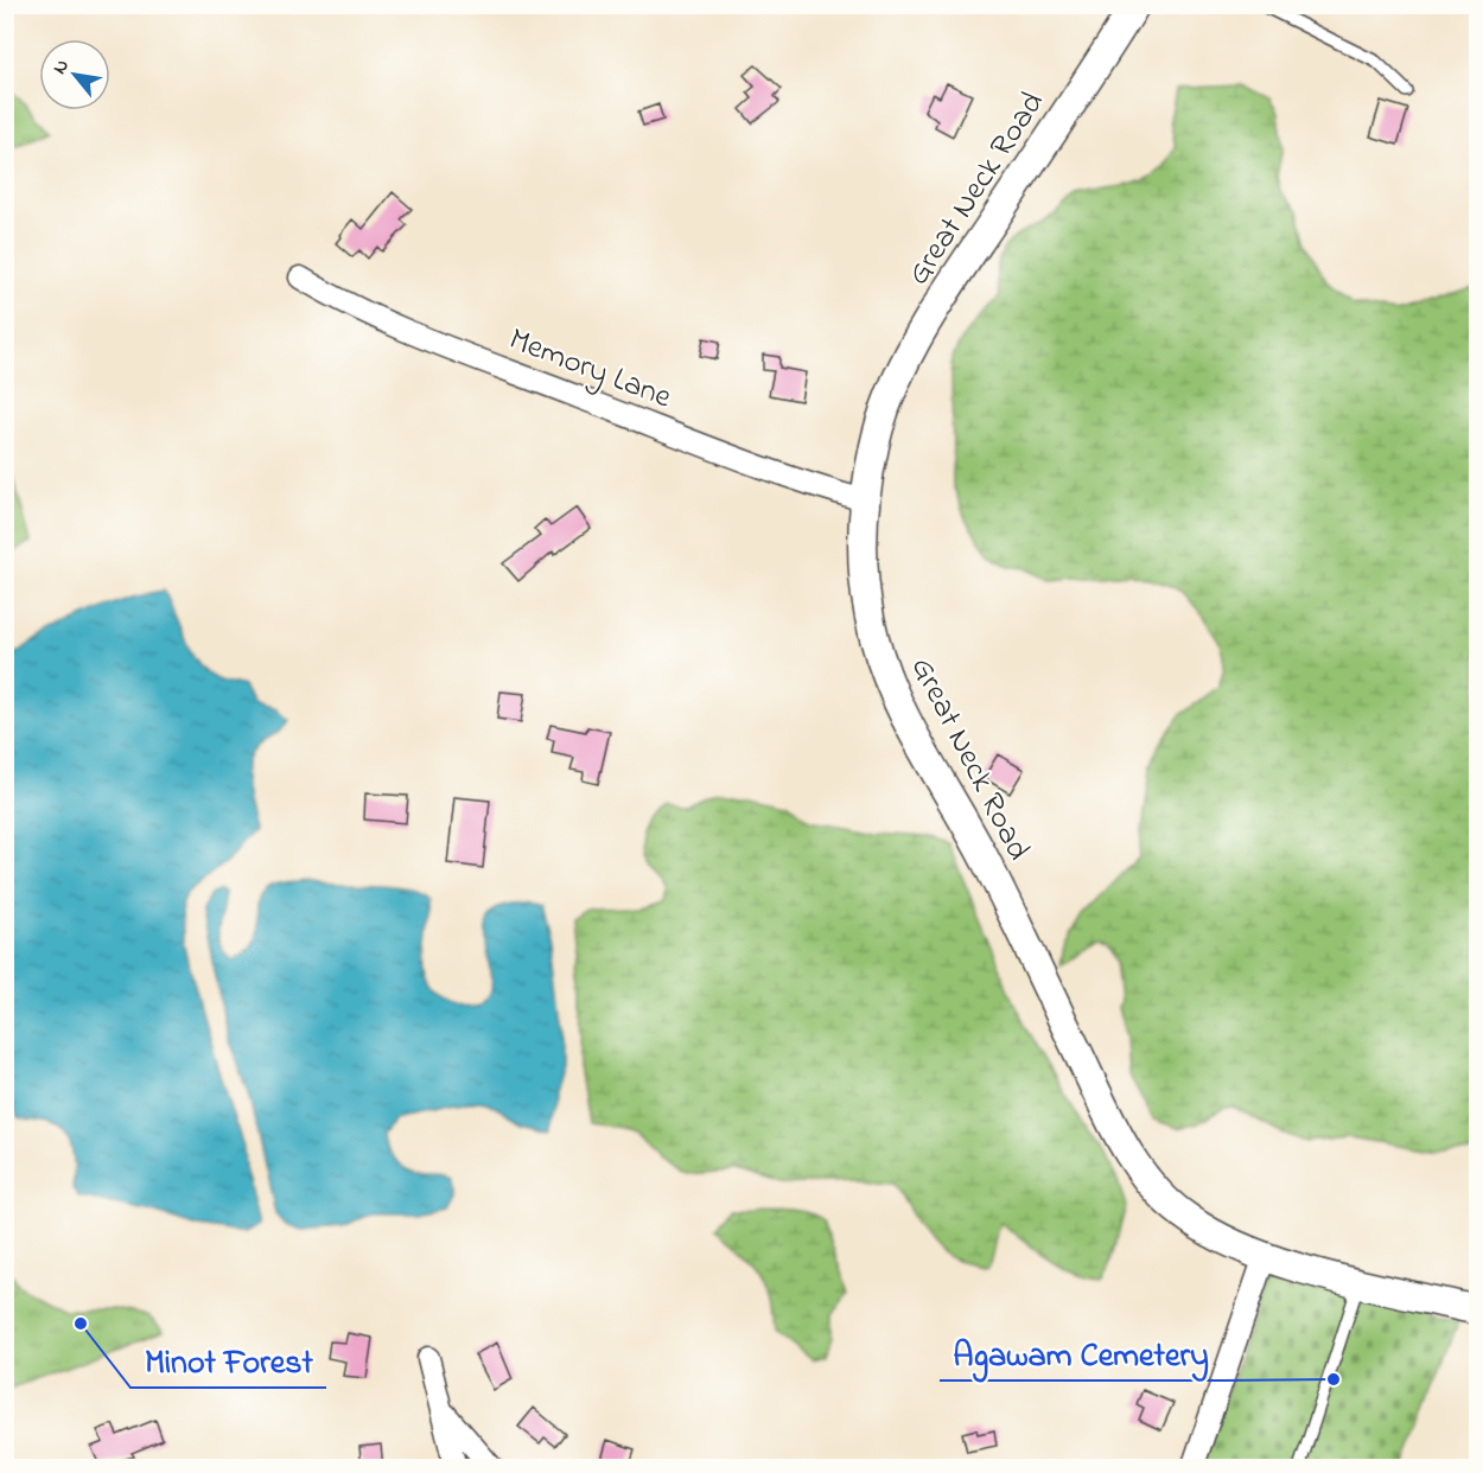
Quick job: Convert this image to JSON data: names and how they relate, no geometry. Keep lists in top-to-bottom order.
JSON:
{
  "streets": {
    "street": ["Great Neck Road", "Memory Lane"]
  },
  "crossings": [
    ["Great Neck Road", "Memory Lane"]
  ],
  "places": ["Minot Forest", "Agawam Cemetery"],
  "north": "top left"
}
